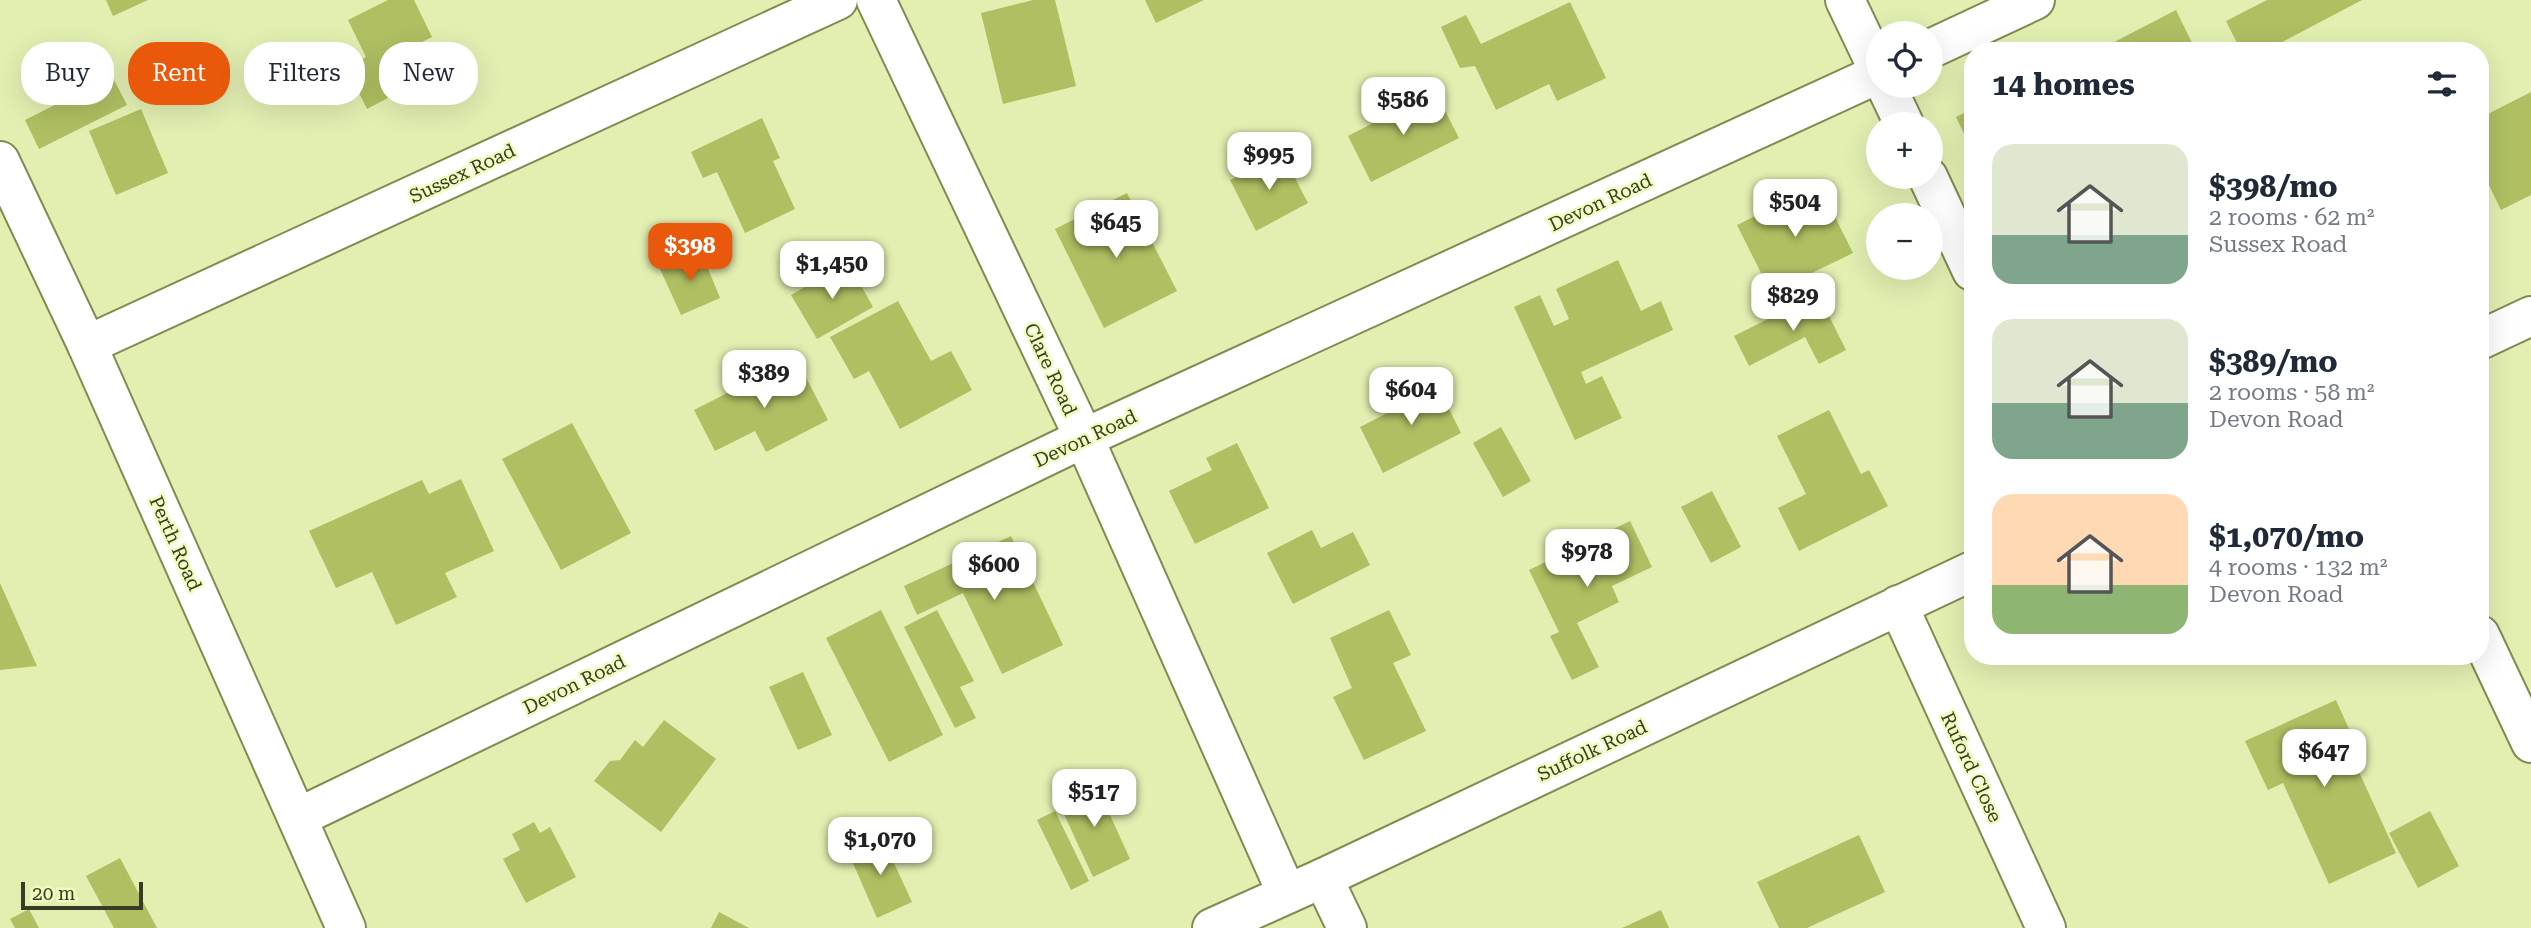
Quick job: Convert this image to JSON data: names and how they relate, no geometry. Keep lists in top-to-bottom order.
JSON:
{
  "streets": {
    "street": [
      "Sussex Road",
      "Devon Road",
      "Clare Road",
      "Perth Road",
      "Suffolk Road",
      "Ruford Close"
    ]
  },
  "crossings": [
    ["Sussex Road", "Perth Road"],
    ["Devon Road", "Clare Road"],
    ["Devon Road", "Perth Road"],
    ["Clare Road", "Suffolk Road"],
    ["Suffolk Road", "Ruford Close"]
  ],
  "scale_bar": "20 m",
  "page": {
    "map_buttons": ["+", "−"],
    "chip": [
      "Buy",
      "Rent",
      "Filters",
      "New"
    ],
    "heading": "14 homes",
    "price": [
      "$586",
      "$995",
      "$504",
      "$645",
      "$398",
      "$1,450",
      "$829",
      "$389",
      "$604",
      "$978",
      "$600",
      "$647",
      "$517",
      "$1,070"
    ],
    "list": [
      {
        "name": "$398/mo",
        "note": "2 rooms · 62 m² · Sussex Road"
      },
      {
        "name": "$389/mo",
        "note": "2 rooms · 58 m² · Devon Road"
      },
      {
        "name": "$1,070/mo",
        "note": "4 rooms · 132 m² · Devon Road"
      }
    ],
    "scale": "20 m"
  }
}
